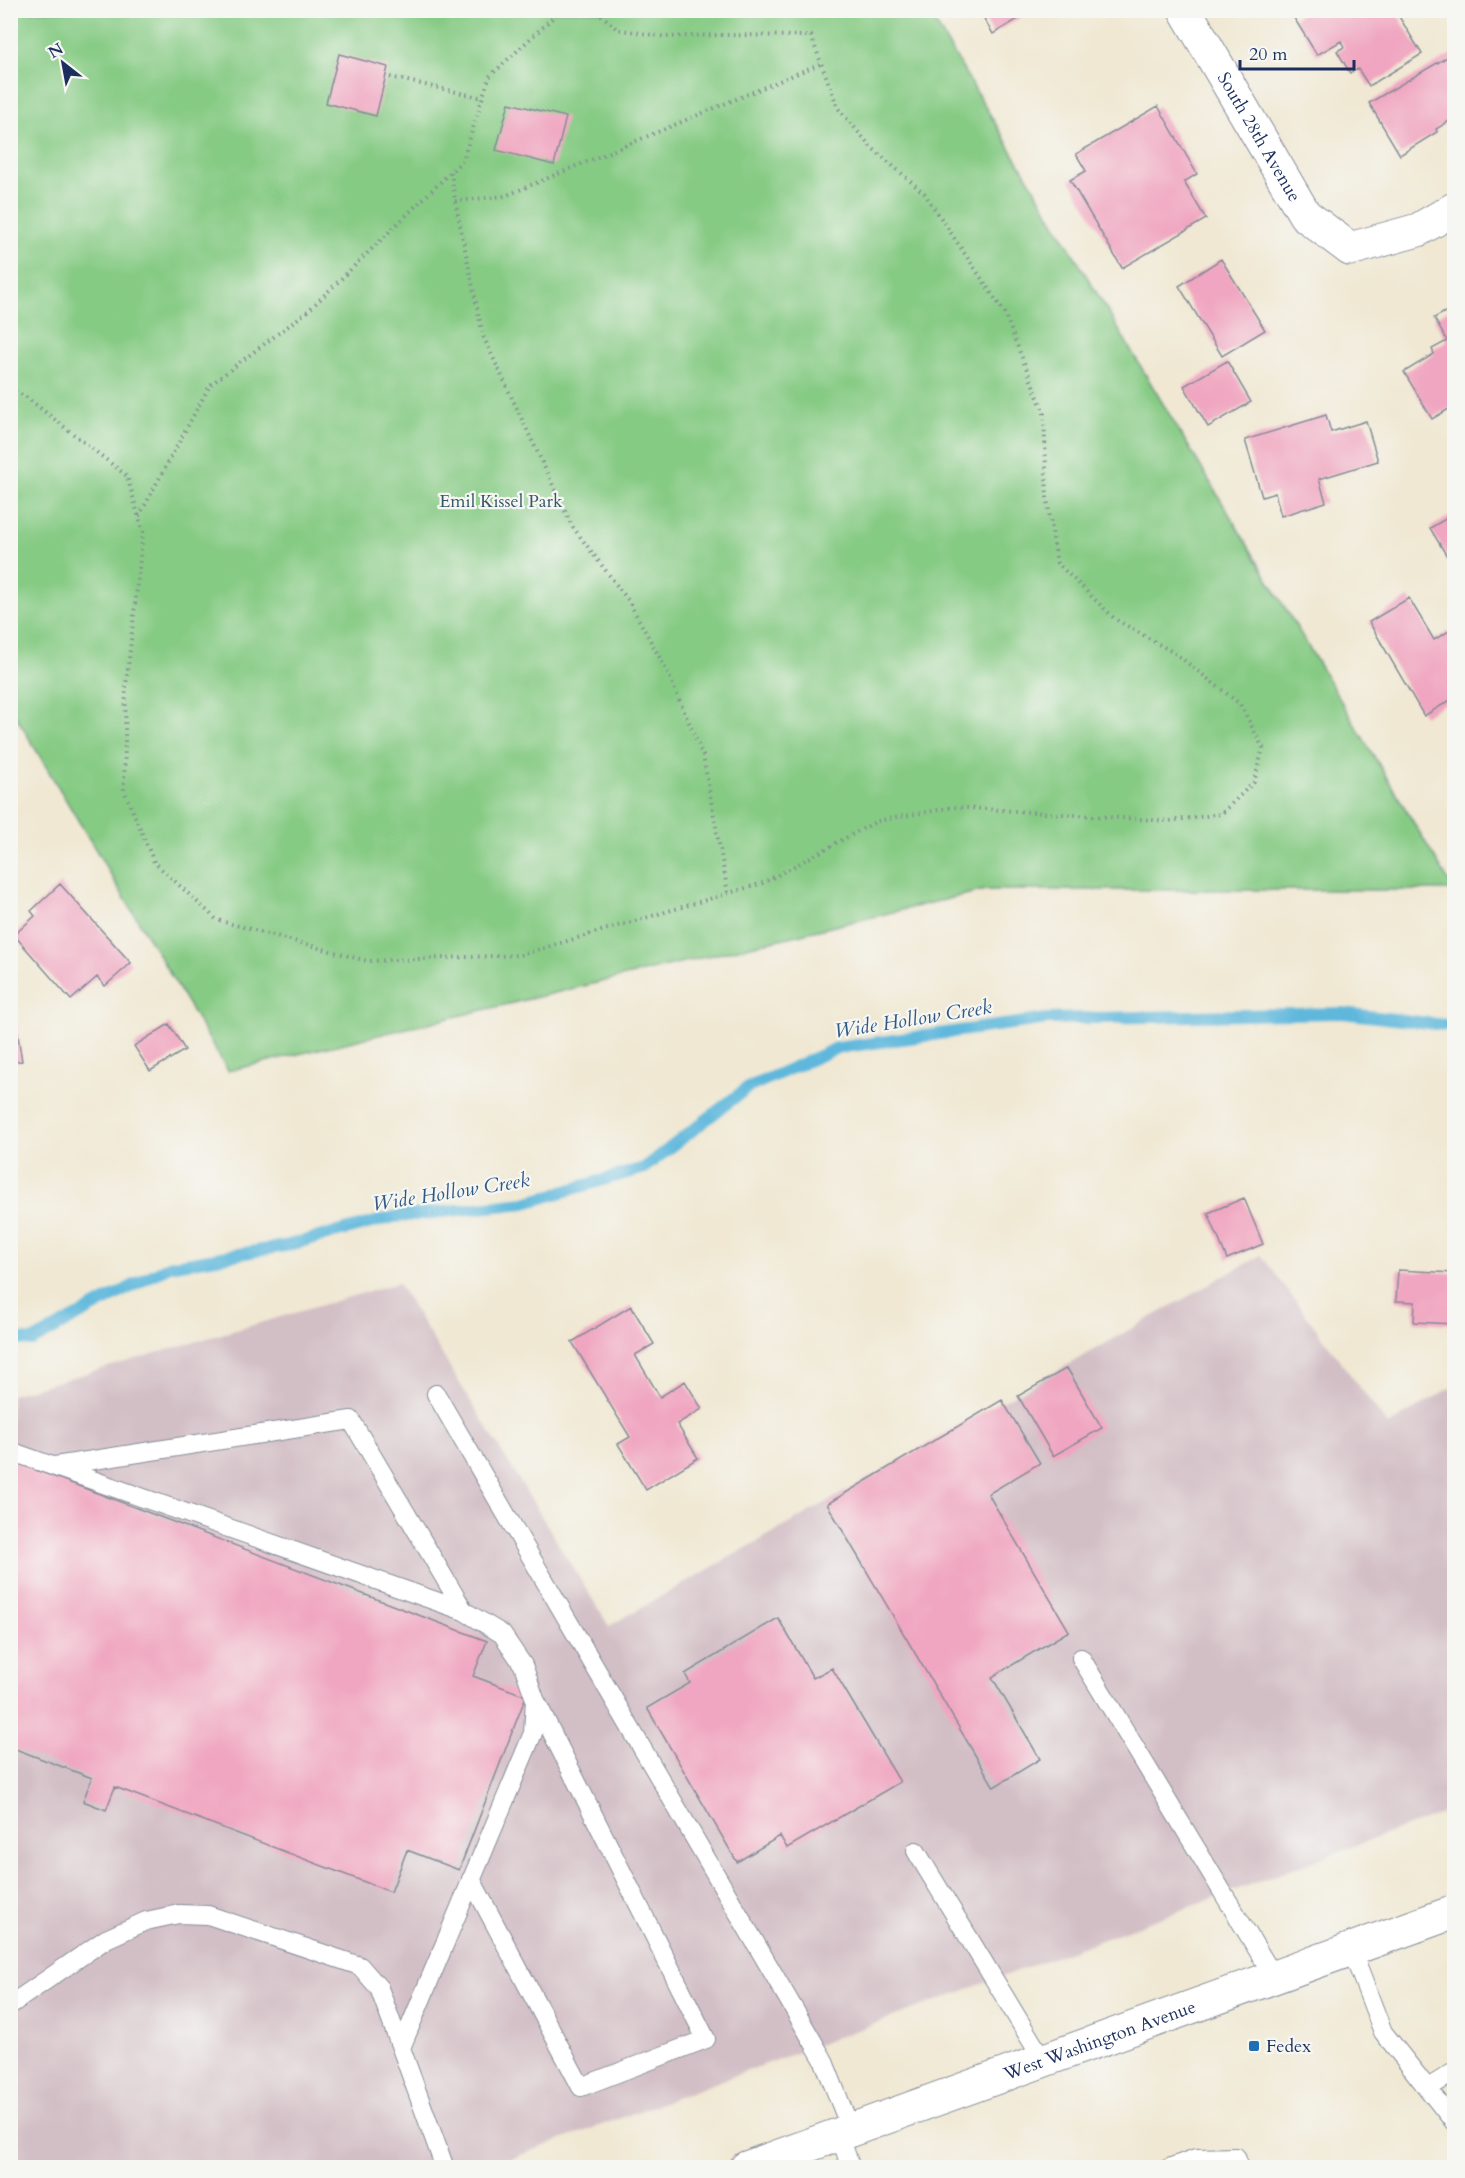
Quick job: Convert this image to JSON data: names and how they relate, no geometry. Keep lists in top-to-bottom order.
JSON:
{
  "streets": {
    "main road": ["South 28th Avenue", "West Washington Avenue"]
  },
  "water": ["Wide Hollow Creek"],
  "parks": ["Emil Kissel Park"],
  "places": {
    "transit": ["Fedex"]
  },
  "scale_bar": "20 m",
  "north": "top left"
}
